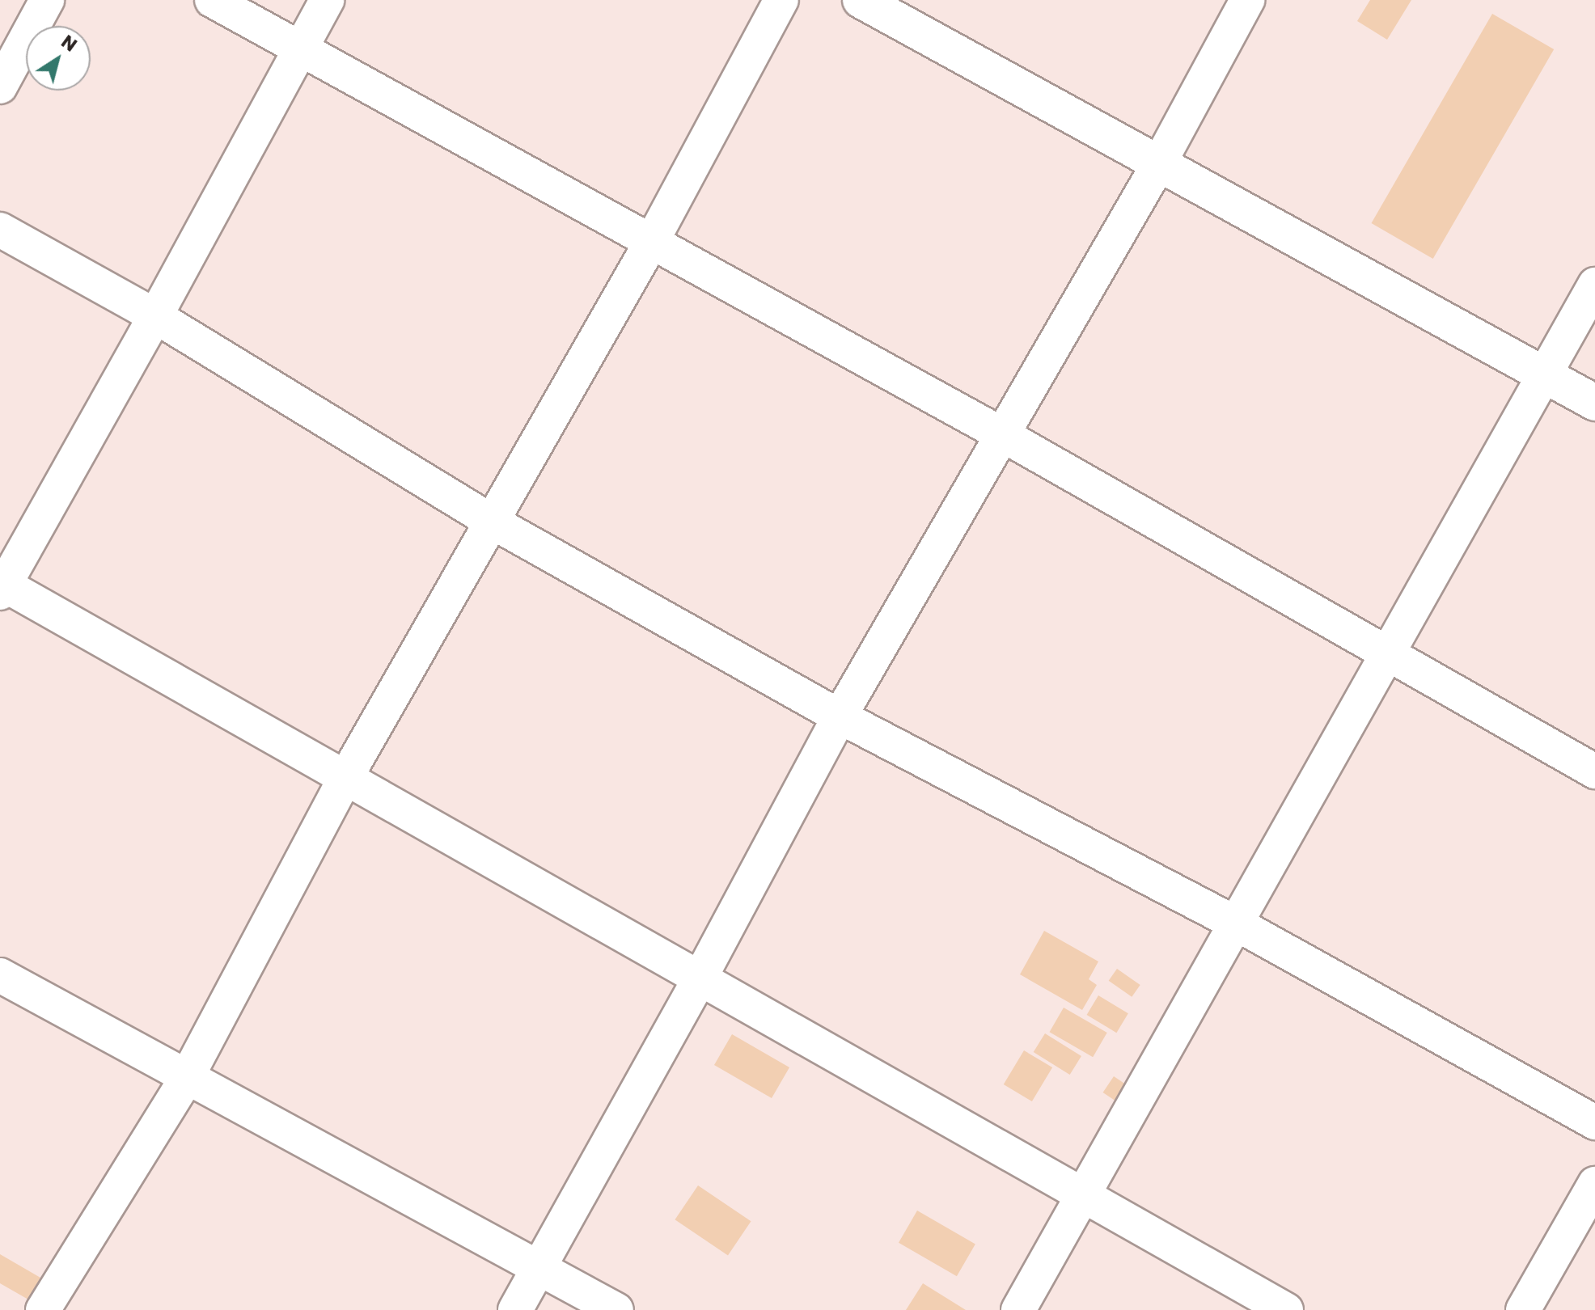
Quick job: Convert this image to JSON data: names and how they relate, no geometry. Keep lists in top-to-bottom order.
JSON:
{
  "north": "top right"
}
